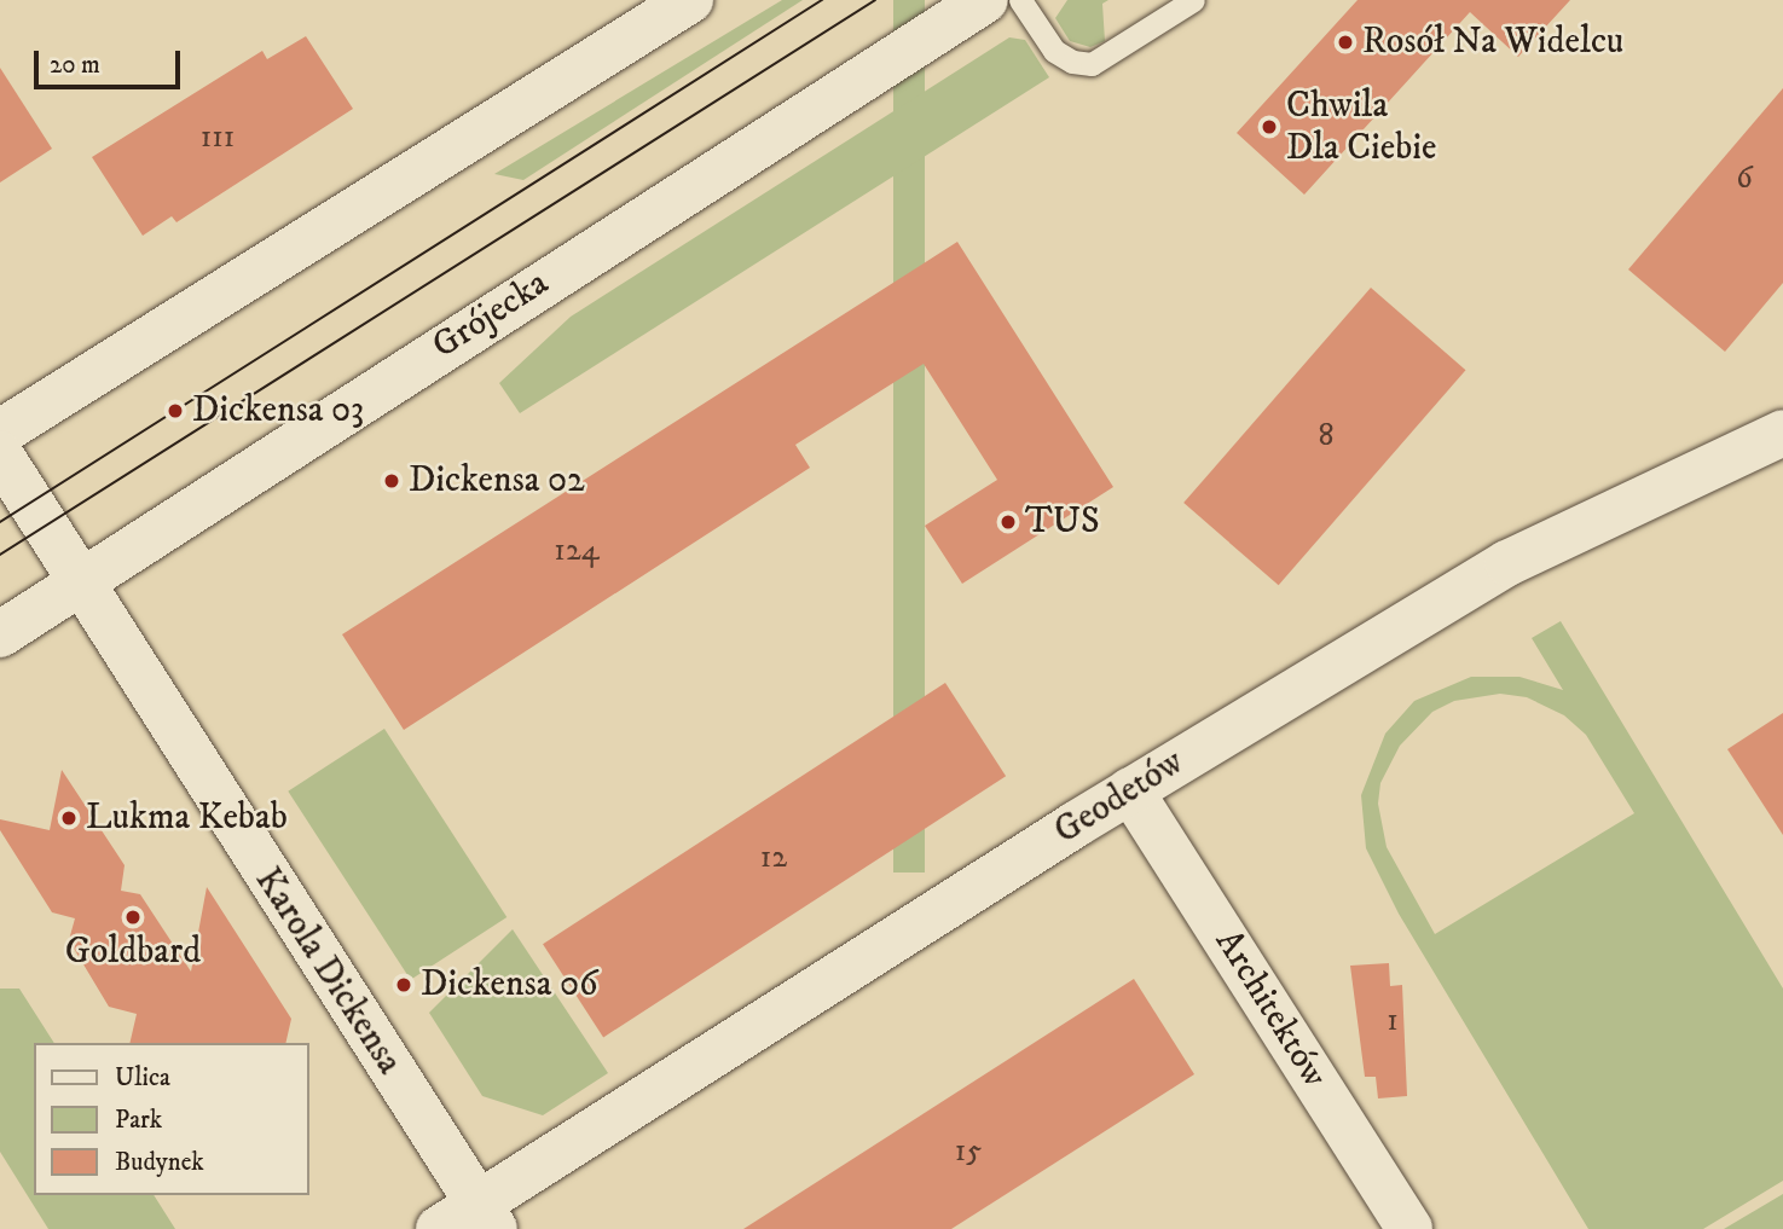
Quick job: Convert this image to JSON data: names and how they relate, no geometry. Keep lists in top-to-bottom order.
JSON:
{
  "streets": {
    "street": [
      "Grójecka",
      "Geodetów",
      "Karola Dickensa",
      "Architektów"
    ]
  },
  "crossings": [
    ["Grójecka", "Karola Dickensa"],
    ["Geodetów", "Karola Dickensa"],
    ["Geodetów", "Architektów"]
  ],
  "places": [
    "Rosół Na Widelcu",
    "Chwila Dla Ciebie",
    "Dickensa 03",
    "Dickensa 02",
    "TUS",
    "Lukma Kebab",
    "Goldbard",
    "Dickensa 06"
  ],
  "house_numbers": [
    "111",
    "6",
    "8",
    "124",
    "12",
    "1",
    "15"
  ],
  "legend": ["Ulica", "Park", "Budynek"],
  "scale_bar": "20 m"
}
